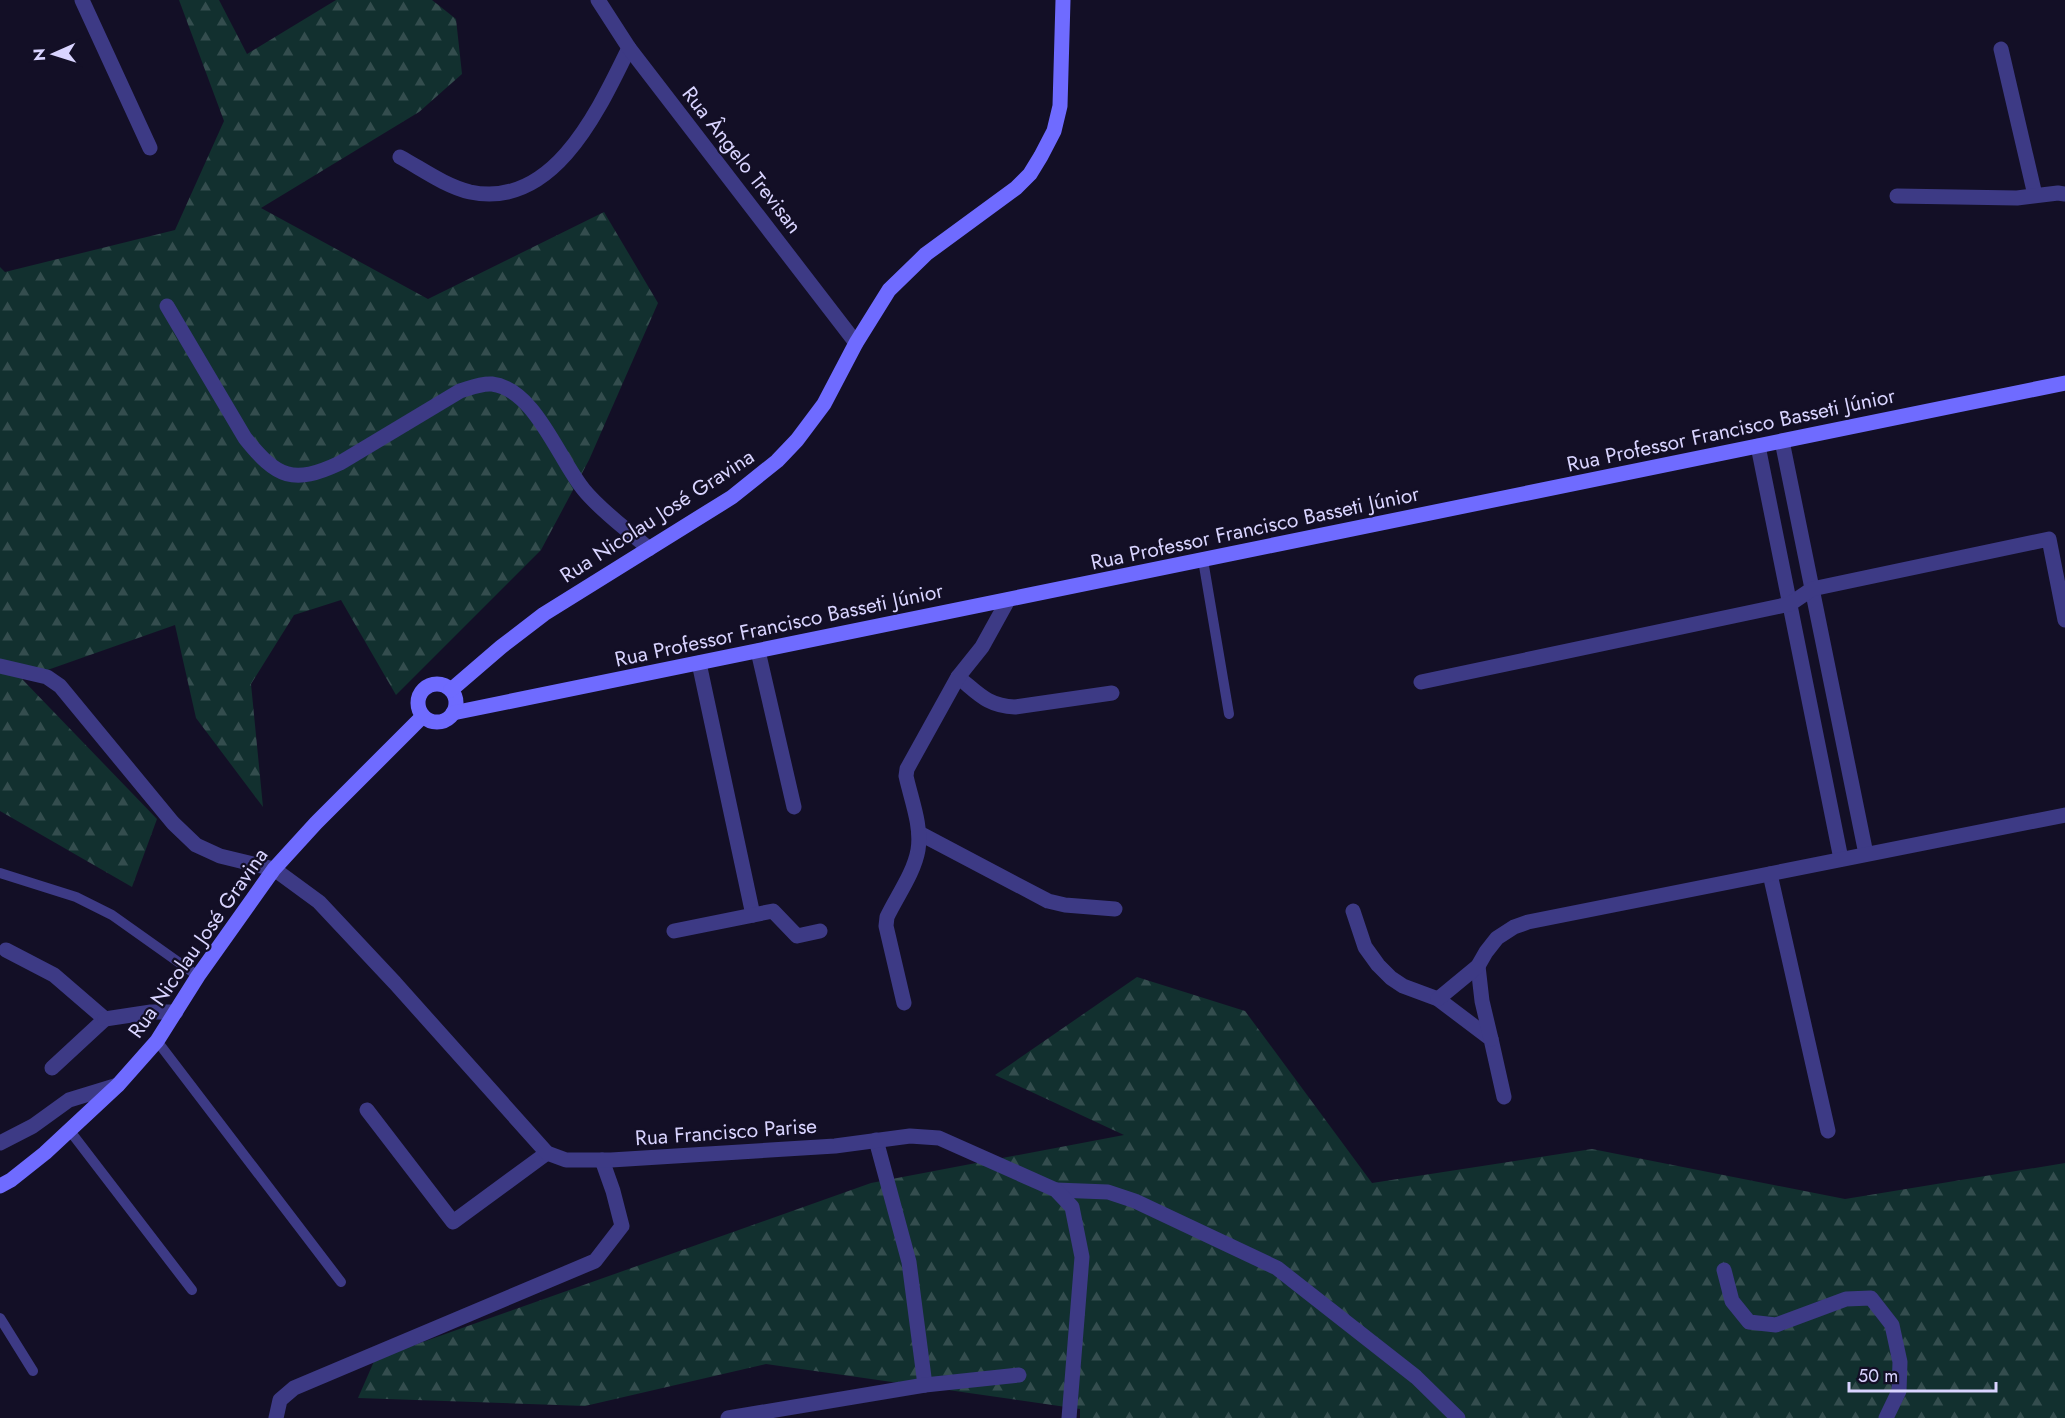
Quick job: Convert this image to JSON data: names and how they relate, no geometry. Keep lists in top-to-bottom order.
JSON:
{
  "streets": {
    "main road": ["Rua Professor Francisco Basseti Júnior", "Rua Nicolau José Gravina"],
    "street": ["Rua Ângelo Trevisan", "Rua Francisco Parise"]
  },
  "crossings": [
    ["Rua Ângelo Trevisan", "Rua Nicolau José Gravina"],
    ["Rua Professor Francisco Basseti Júnior", "Rua Nicolau José Gravina"]
  ],
  "scale_bar": "50 m",
  "north": "left"
}
